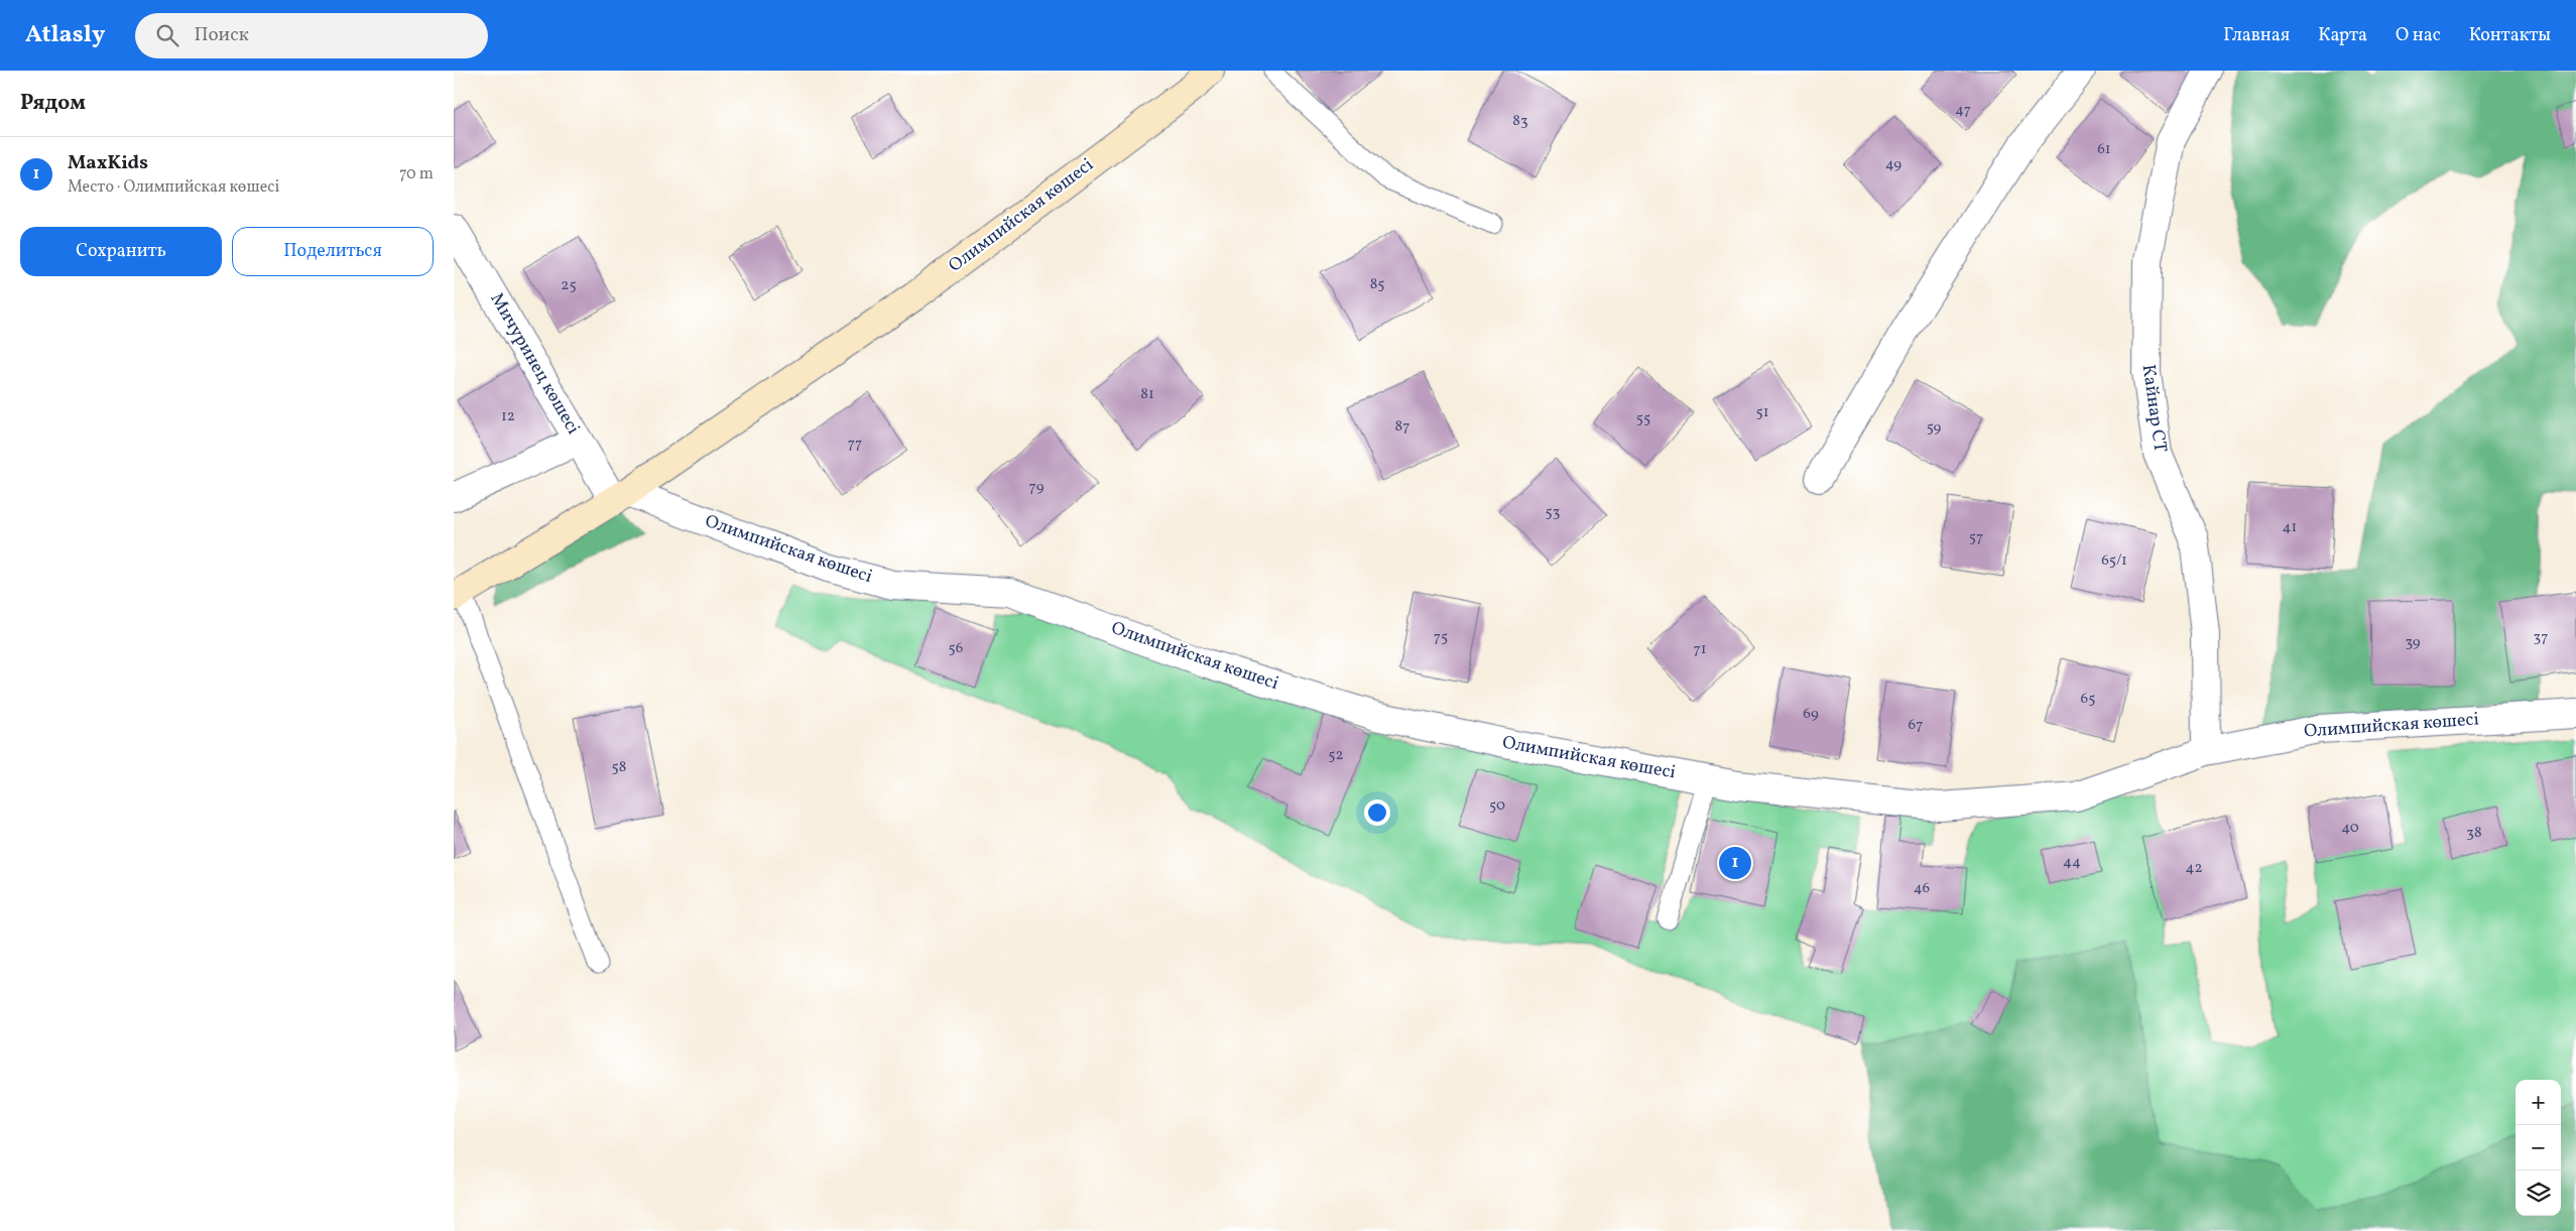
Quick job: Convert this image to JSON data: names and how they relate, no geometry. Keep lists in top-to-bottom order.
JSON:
{
  "streets": {
    "street": ["Олимпийская көшесі", "Мичуринец көшесі", "Кайнар СТ"]
  },
  "crossings": [
    ["Олимпийская көшесі", "Мичуринец көшесі"],
    ["Олимпийская көшесі", "Кайнар СТ"]
  ],
  "house_numbers": [
    "47",
    "83",
    "61",
    "49",
    "85",
    "25",
    "81",
    "51",
    "12",
    "55",
    "87",
    "59",
    "77",
    "79",
    "53",
    "41",
    "57",
    "65/1",
    "75",
    "37",
    "39",
    "56",
    "71",
    "65",
    "69",
    "67",
    "52",
    "58",
    "50",
    "40",
    "38",
    "44",
    "42",
    "46"
  ],
  "page": {
    "header": "Atlasly",
    "search": "Поиск",
    "nav": [
      "Главная",
      "Карта",
      "О нас",
      "Контакты"
    ],
    "heading": "Рядом",
    "list": [
      {
        "mark": "1",
        "name": "MaxKids",
        "note": "Место · Олимпийская көшесі",
        "value": "70 m"
      }
    ],
    "buttons": ["Сохранить", "Поделиться"],
    "pins": "1",
    "map_buttons": ["+", "−"]
  }
}
